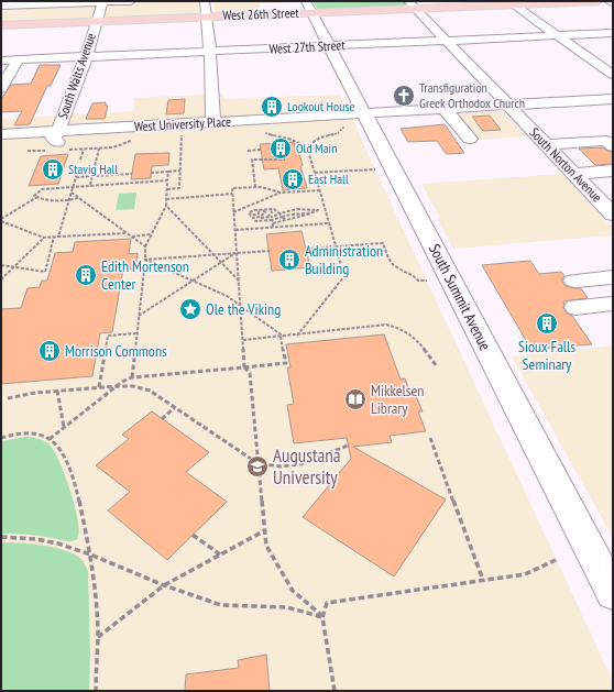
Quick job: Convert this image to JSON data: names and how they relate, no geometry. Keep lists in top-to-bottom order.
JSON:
{
  "streets": {
    "main road": ["West 26th Street"],
    "street": [
      "West 27th Street",
      "South Walts Avenue",
      "West University Place",
      "South Norton Avenue",
      "South Summit Avenue"
    ]
  },
  "crossings": [
    ["West 26th Street", "South Walts Avenue"],
    ["West 26th Street", "South Norton Avenue"],
    ["West 26th Street", "South Summit Avenue"],
    ["West 27th Street", "South Walts Avenue"],
    ["West 27th Street", "South Norton Avenue"],
    ["West 27th Street", "South Summit Avenue"],
    ["South Walts Avenue", "West University Place"],
    ["West University Place", "South Summit Avenue"]
  ],
  "places": {
    "church": ["Transfiguration Greek Orthodox Church"],
    "building": [
      "Lookout House",
      "Old Main",
      "Stavig Hall",
      "East Hall",
      "Administration Building",
      "Edith Mortenson Center",
      "Sioux Falls Seminary",
      "Morrison Commons"
    ],
    "place": ["Ole the Viking"],
    "library": ["Mikkelsen Library"],
    "school or university": ["Augustana University"]
  }
}
